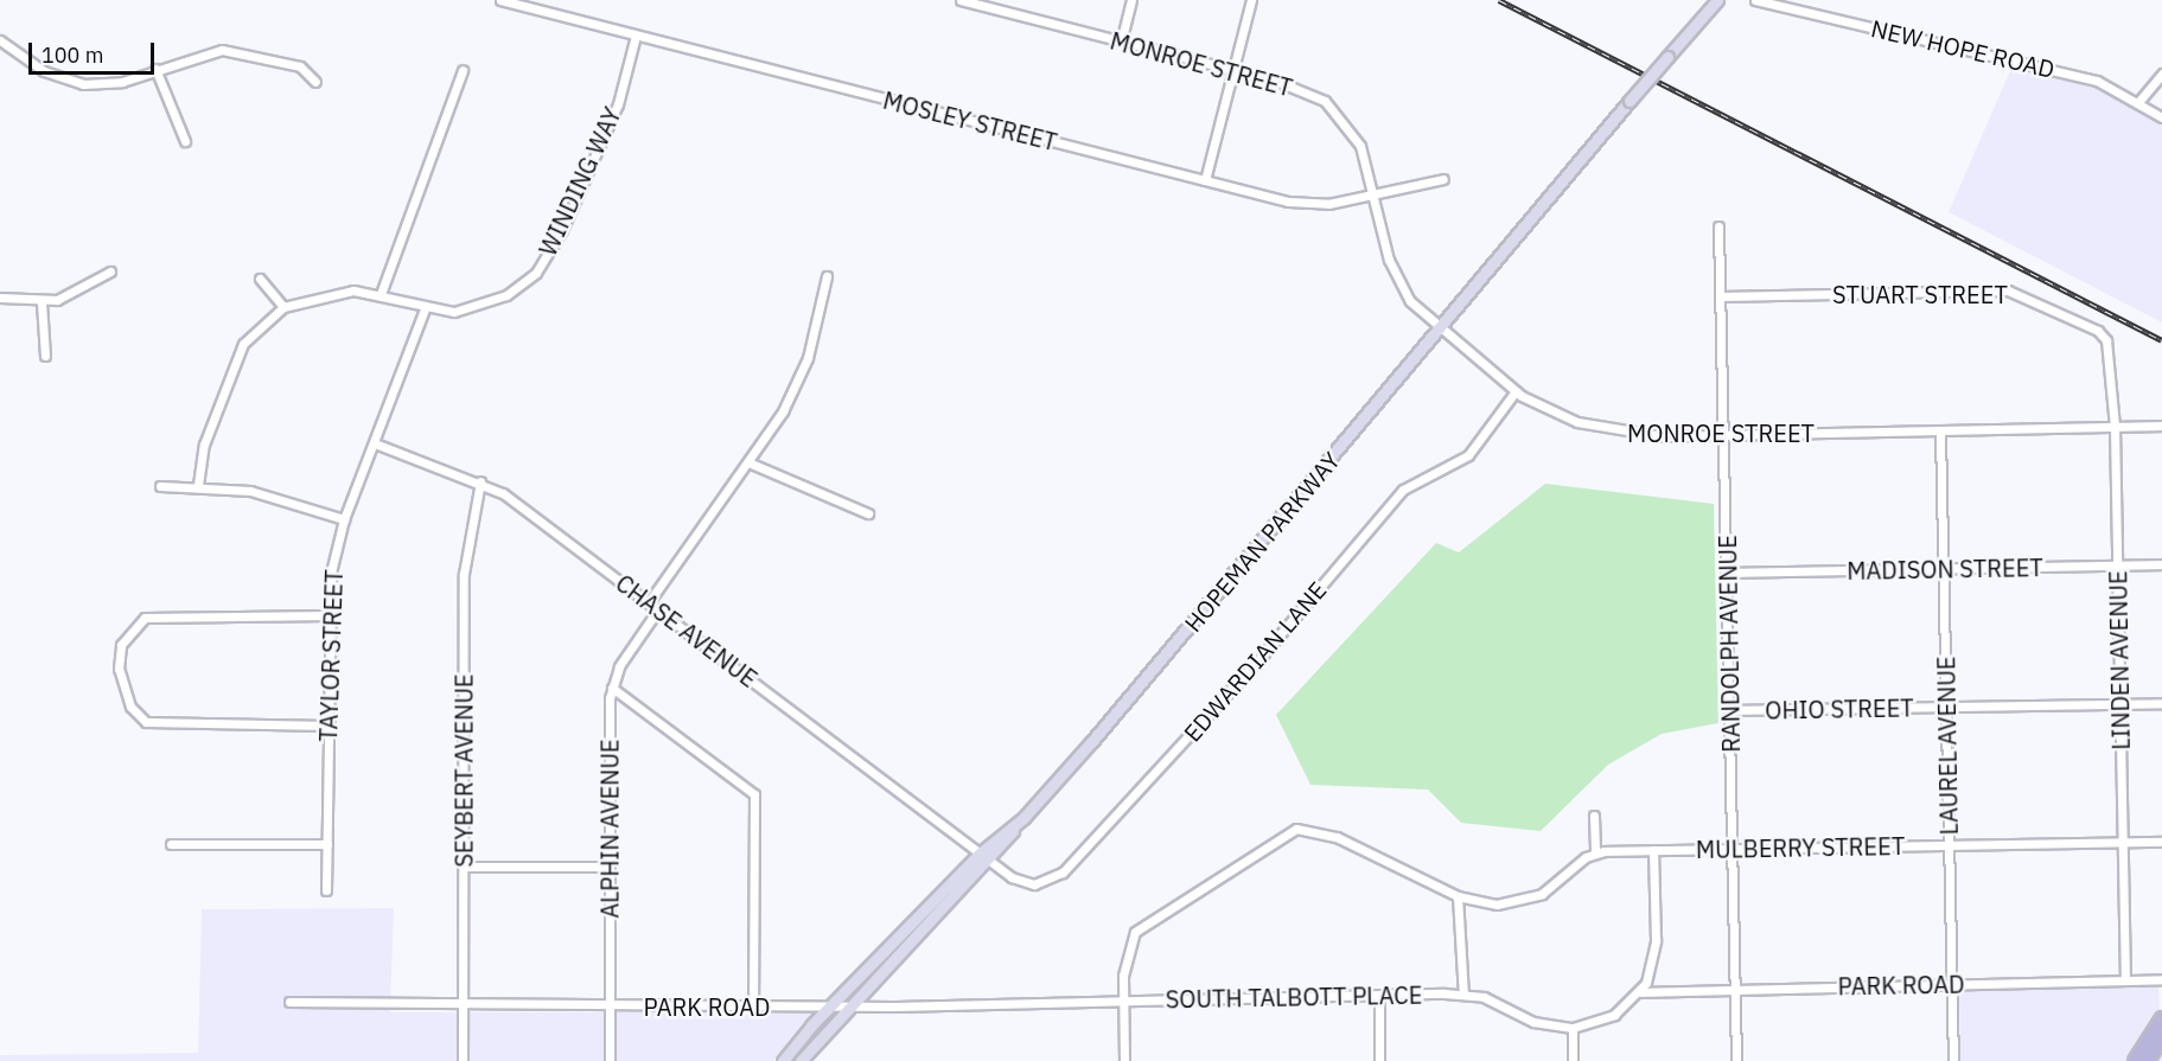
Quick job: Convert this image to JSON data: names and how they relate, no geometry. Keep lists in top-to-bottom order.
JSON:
{
  "streets": {
    "main road": ["HOPEMAN PARKWAY"],
    "street": [
      "NEW HOPE ROAD",
      "MONROE STREET",
      "MOSLEY STREET",
      "WINDING WAY",
      "STUART STREET",
      "MADISON STREET",
      "CHASE AVENUE",
      "RANDOLPH AVENUE",
      "TAYLOR STREET",
      "LINDEN AVENUE",
      "EDWARDIAN LANE",
      "OHIO STREET",
      "LAUREL AVENUE",
      "SEYBERT AVENUE",
      "ALPHIN AVENUE",
      "MULBERRY STREET",
      "PARK ROAD",
      "SOUTH TALBOTT PLACE"
    ]
  },
  "crossings": [
    ["MONROE STREET", "MOSLEY STREET"],
    ["MONROE STREET", "HOPEMAN PARKWAY"],
    ["MONROE STREET", "RANDOLPH AVENUE"],
    ["MONROE STREET", "LINDEN AVENUE"],
    ["MONROE STREET", "EDWARDIAN LANE"],
    ["MONROE STREET", "LAUREL AVENUE"],
    ["MOSLEY STREET", "WINDING WAY"],
    ["WINDING WAY", "TAYLOR STREET"],
    ["STUART STREET", "RANDOLPH AVENUE"],
    ["STUART STREET", "LINDEN AVENUE"],
    ["HOPEMAN PARKWAY", "CHASE AVENUE"],
    ["HOPEMAN PARKWAY", "EDWARDIAN LANE"],
    ["HOPEMAN PARKWAY", "PARK ROAD"],
    ["MADISON STREET", "RANDOLPH AVENUE"],
    ["MADISON STREET", "LINDEN AVENUE"],
    ["MADISON STREET", "LAUREL AVENUE"],
    ["CHASE AVENUE", "TAYLOR STREET"],
    ["CHASE AVENUE", "EDWARDIAN LANE"],
    ["CHASE AVENUE", "SEYBERT AVENUE"],
    ["CHASE AVENUE", "ALPHIN AVENUE"],
    ["RANDOLPH AVENUE", "OHIO STREET"],
    ["RANDOLPH AVENUE", "MULBERRY STREET"],
    ["RANDOLPH AVENUE", "PARK ROAD"],
    ["LINDEN AVENUE", "OHIO STREET"],
    ["LINDEN AVENUE", "MULBERRY STREET"],
    ["LINDEN AVENUE", "PARK ROAD"],
    ["OHIO STREET", "LAUREL AVENUE"],
    ["LAUREL AVENUE", "MULBERRY STREET"],
    ["LAUREL AVENUE", "PARK ROAD"],
    ["SEYBERT AVENUE", "PARK ROAD"],
    ["ALPHIN AVENUE", "PARK ROAD"],
    ["PARK ROAD", "SOUTH TALBOTT PLACE"]
  ],
  "scale_bar": "100 m"
}
